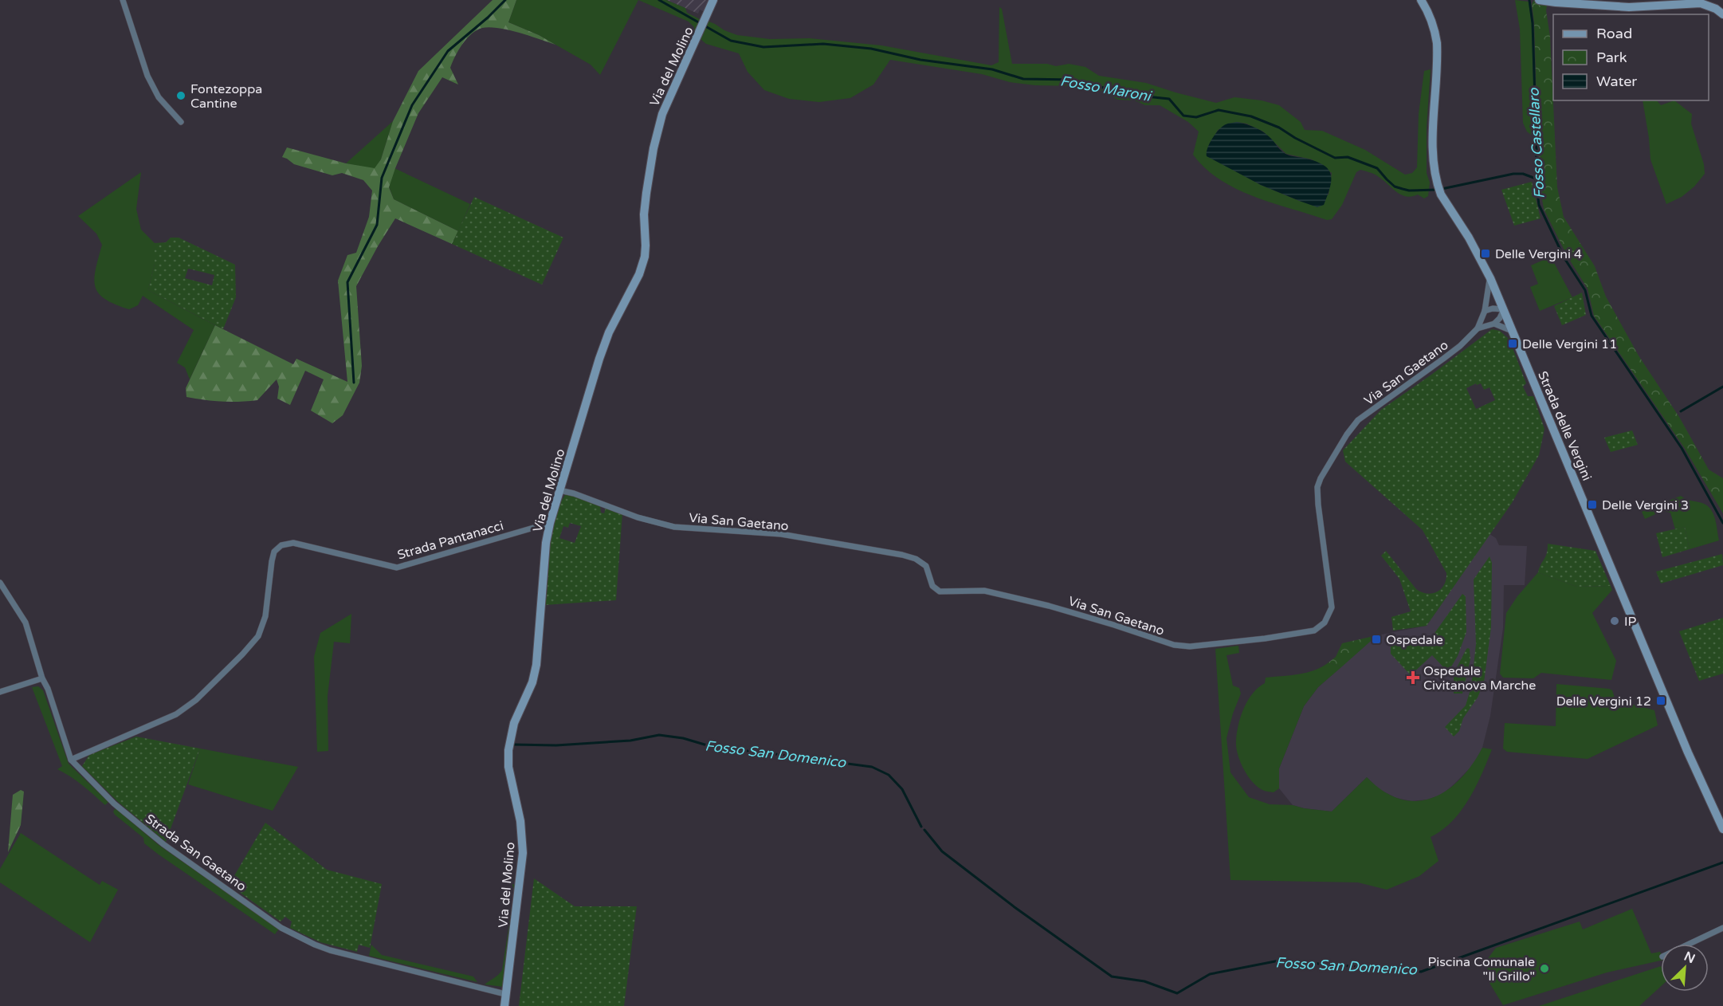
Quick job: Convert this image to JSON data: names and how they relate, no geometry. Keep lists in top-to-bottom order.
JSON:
{
  "streets": {
    "street": [
      "Via del Molino",
      "Via San Gaetano",
      "Strada delle Vergini",
      "Strada Pantanacci",
      "Strada San Gaetano"
    ]
  },
  "crossings": [
    ["Via del Molino", "Via San Gaetano"],
    ["Via del Molino", "Strada Pantanacci"],
    ["Via del Molino", "Strada San Gaetano"],
    ["Via San Gaetano", "Strada delle Vergini"],
    ["Strada Pantanacci", "Strada San Gaetano"]
  ],
  "water": ["Fosso Maroni", "Fosso Castellaro", "Fosso San Domenico"],
  "places": {
    "other": ["Fontezoppa Cantine", "IP", "Piscina Comunale \"Il Grillo\""],
    "transit": [
      "Delle Vergini 4",
      "Delle Vergini 11",
      "Delle Vergini 3",
      "Ospedale",
      "Delle Vergini 12"
    ],
    "health": ["Ospedale Civitanova Marche"]
  },
  "legend": ["Road", "Park", "Water"],
  "north": "top right"
}
